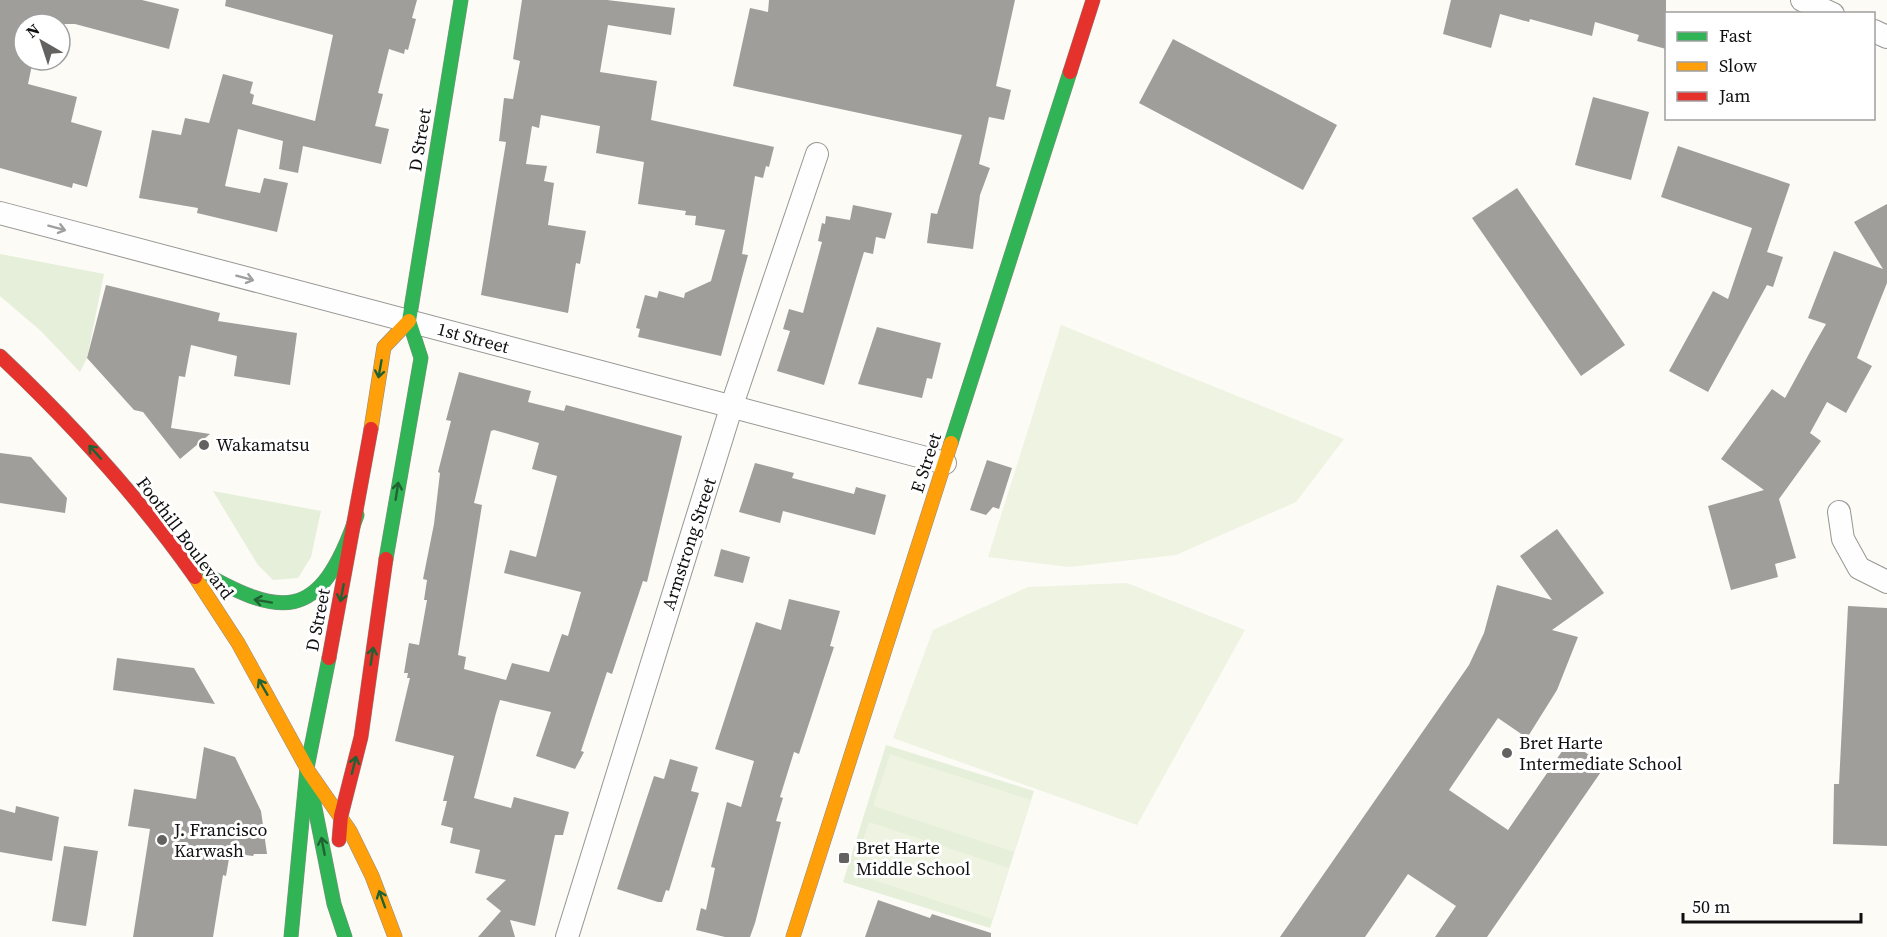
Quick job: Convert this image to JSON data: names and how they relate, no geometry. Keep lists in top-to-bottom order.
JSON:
{
  "streets": {
    "main road": ["D Street", "E Street", "Foothill Boulevard"],
    "street": ["1st Street", "Armstrong Street"]
  },
  "crossings": [
    ["D Street", "1st Street"],
    ["D Street", "Foothill Boulevard"],
    ["1st Street", "E Street"],
    ["1st Street", "Armstrong Street"]
  ],
  "one_way": ["1st Street", "Foothill Boulevard"],
  "places": {
    "other": ["Wakamatsu", "Bret Harte Intermediate School", "J. Francisco Karwash"],
    "transit": ["Bret Harte Middle School"]
  },
  "legend": ["Fast", "Slow", "Jam"],
  "scale_bar": "50 m",
  "north": "top left"
}
